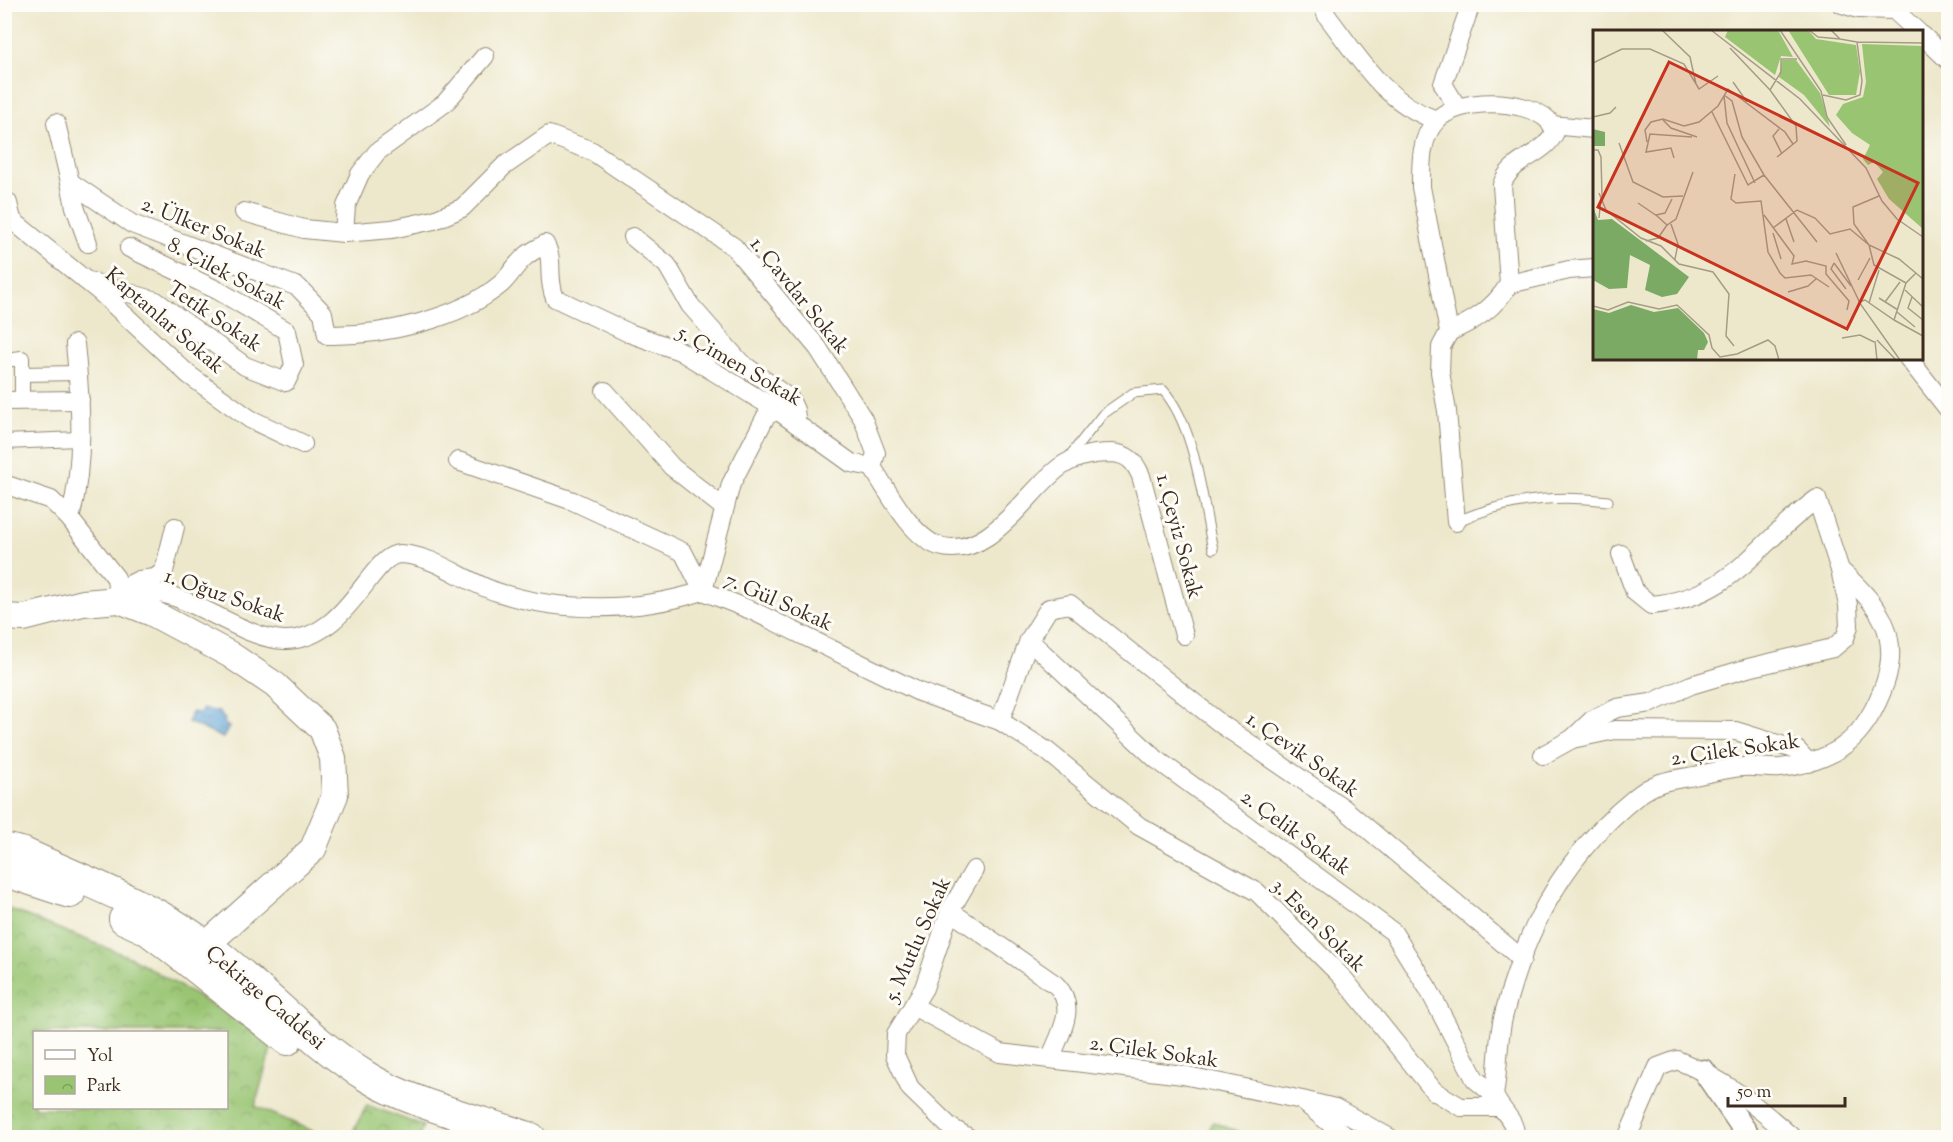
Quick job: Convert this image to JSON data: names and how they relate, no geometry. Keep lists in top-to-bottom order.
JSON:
{
  "streets": {
    "main road": ["Çekirge Caddesi"],
    "street": [
      "2. Ülker Sokak",
      "8. Çilek Sokak",
      "1. Çavdar Sokak",
      "Tetik Sokak",
      "Kaptanlar Sokak",
      "5. Çimen Sokak",
      "1. Çeyiz Sokak",
      "1. Oğuz Sokak",
      "7. Gül Sokak",
      "2. Çilek Sokak",
      "1. Çevik Sokak",
      "2. Çelik Sokak",
      "3. Esen Sokak",
      "5. Mutlu Sokak"
    ]
  },
  "crossings": [
    ["2. Ülker Sokak", "5. Çimen Sokak"],
    ["8. Çilek Sokak", "Tetik Sokak"],
    ["1. Çavdar Sokak", "5. Çimen Sokak"],
    ["1. Çavdar Sokak", "1. Çeyiz Sokak"],
    ["Tetik Sokak", "Kaptanlar Sokak"],
    ["5. Çimen Sokak", "1. Çeyiz Sokak"],
    ["1. Oğuz Sokak", "7. Gül Sokak"],
    ["7. Gül Sokak", "3. Esen Sokak"],
    ["2. Çilek Sokak", "1. Çevik Sokak"],
    ["2. Çilek Sokak", "2. Çelik Sokak"],
    ["2. Çilek Sokak", "3. Esen Sokak"],
    ["2. Çilek Sokak", "5. Mutlu Sokak"],
    ["1. Çevik Sokak", "2. Çelik Sokak"],
    ["2. Çelik Sokak", "3. Esen Sokak"]
  ],
  "legend": ["Yol", "Park"],
  "scale_bar": "50 m"
}
